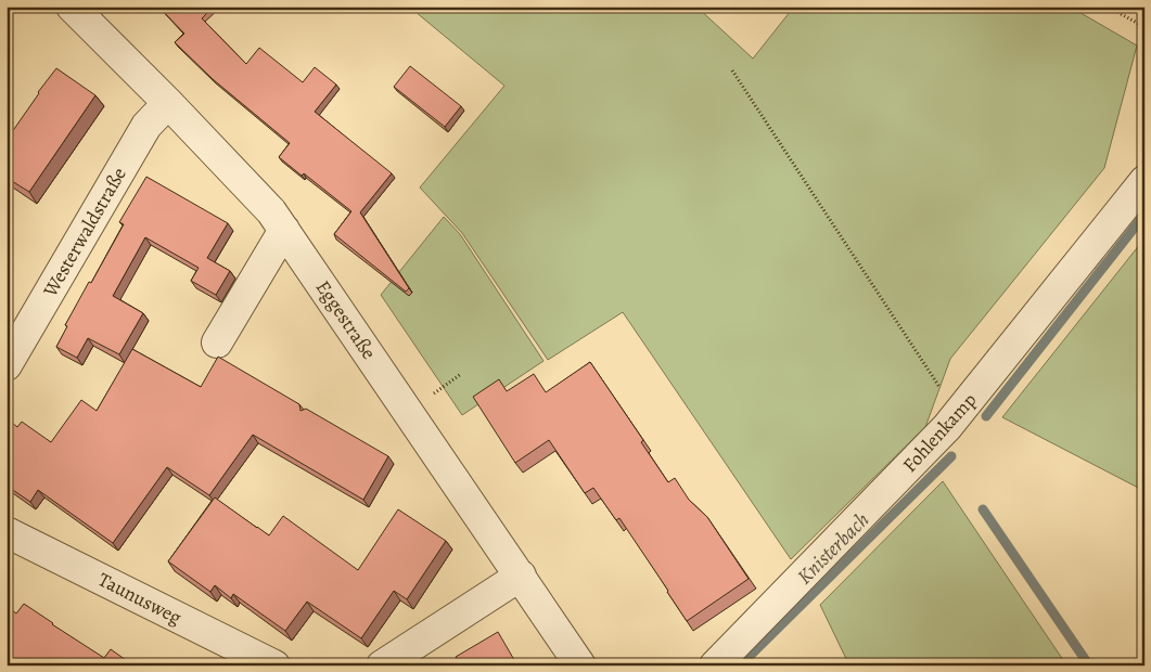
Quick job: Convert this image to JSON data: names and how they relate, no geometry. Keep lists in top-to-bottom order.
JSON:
{
  "streets": {
    "street": [
      "Westerwaldstraße",
      "Eggestraße",
      "Fohlenkamp",
      "Taunusweg"
    ]
  },
  "crossings": [
    ["Westerwaldstraße", "Eggestraße"]
  ],
  "water": ["Knisterbach"]
}
